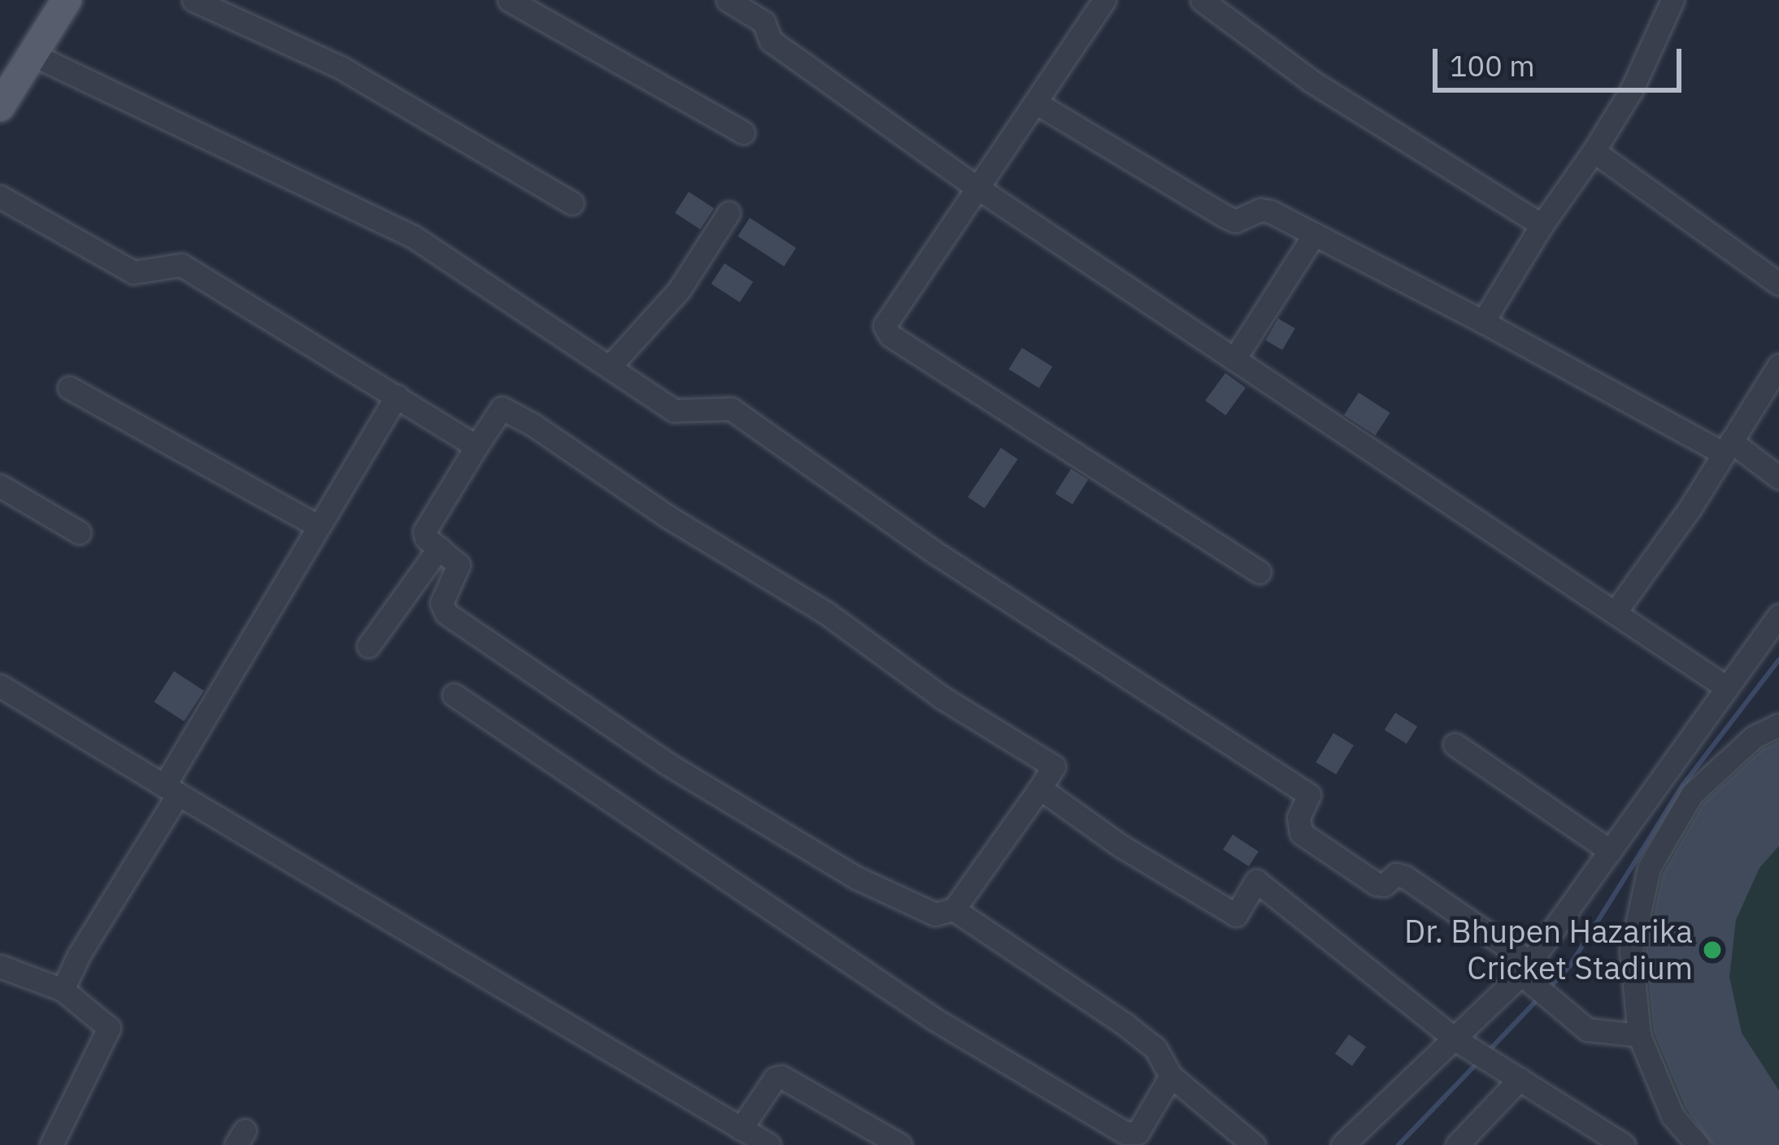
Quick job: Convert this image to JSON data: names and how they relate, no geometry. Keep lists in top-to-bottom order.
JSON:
{
  "places": ["Dr. Bhupen Hazarika Cricket Stadium"],
  "scale_bar": "100 m"
}
